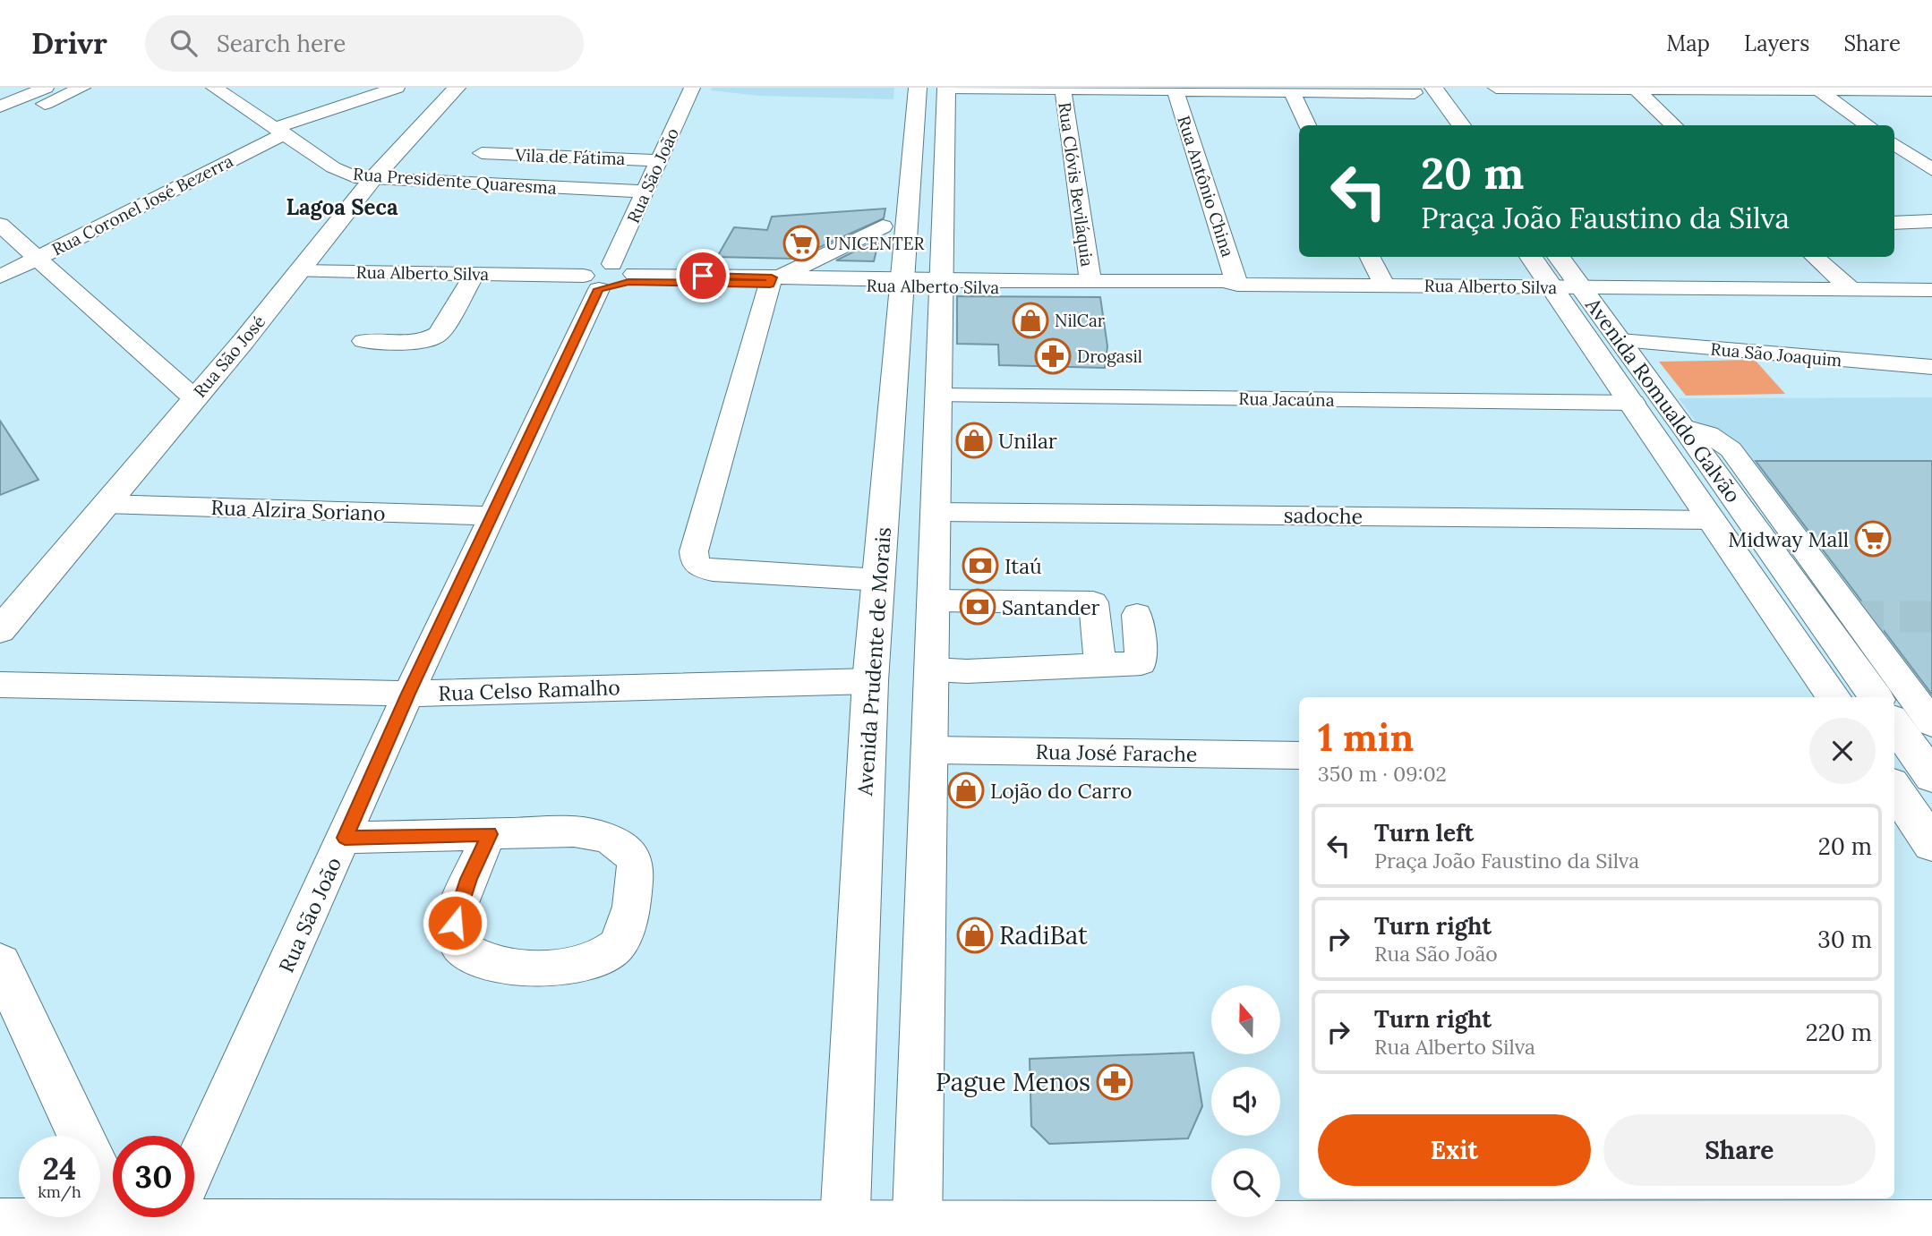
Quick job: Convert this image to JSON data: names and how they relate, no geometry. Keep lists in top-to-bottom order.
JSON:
{
  "streets": {
    "main road": ["Rua São José", "Avenida Romualdo Galvão", "Avenida Prudente de Morais"],
    "street": [
      "Vila de Fátima",
      "Rua São João",
      "Rua Presidente Quaresma",
      "Rua Clóvis Beviláquia",
      "Rua Antônio China",
      "Rua Coronel José Bezerra",
      "Rua Alberto Silva",
      "Rua São Joaquim",
      "Rua Jacaúna",
      "Rua Alzira Soriano",
      "sadoche",
      "Rua Celso Ramalho",
      "Rua José Farache"
    ]
  },
  "crossings": [
    ["Vila de Fátima", "Rua São João"],
    ["Rua São João", "Rua Presidente Quaresma"],
    ["Rua São João", "Rua Alberto Silva"],
    ["Rua São João", "Rua Alzira Soriano"],
    ["Rua São João", "Rua Celso Ramalho"],
    ["Rua Presidente Quaresma", "Rua Coronel José Bezerra"],
    ["Rua Presidente Quaresma", "Rua São José"],
    ["Rua Clóvis Beviláquia", "Rua Alberto Silva"],
    ["Rua Antônio China", "Rua Alberto Silva"],
    ["Rua Alberto Silva", "Rua São José"],
    ["Rua Alberto Silva", "Avenida Romualdo Galvão"],
    ["Rua Alberto Silva", "Avenida Prudente de Morais"],
    ["Rua São Joaquim", "Avenida Romualdo Galvão"],
    ["Rua São José", "Rua Alzira Soriano"],
    ["Rua Jacaúna", "Avenida Romualdo Galvão"],
    ["Avenida Romualdo Galvão", "sadoche"],
    ["Avenida Prudente de Morais", "Rua Celso Ramalho"]
  ],
  "districts": ["Lagoa Seca"],
  "places": {
    "supermarket": ["UNICENTER", "Midway Mall"],
    "shop": [
      "NilCar",
      "Unilar",
      "Lojão do Carro",
      "RadiBat"
    ],
    "pharmacy": ["Drogasil", "Pague Menos"],
    "bank": ["Itaú", "Santander"]
  },
  "north": "top",
  "page": {
    "header": "Drivr",
    "search": "Search here",
    "nav": ["Map", "Layers", "Share"],
    "turn": ["20 m", "Praça João Faustino da Silva"],
    "heading": ["1 min", "350 m · 09:02"],
    "list": [
      {
        "name": "Turn left",
        "note": "Praça João Faustino da Silva",
        "value": "20 m"
      },
      {
        "name": "Turn right",
        "note": "Rua São João",
        "value": "30 m"
      },
      {
        "name": "Turn right",
        "note": "Rua Alberto Silva",
        "value": "220 m"
      }
    ],
    "buttons": ["Exit", "Share"],
    "speed": "24 km/h",
    "limit": "30"
  }
}
